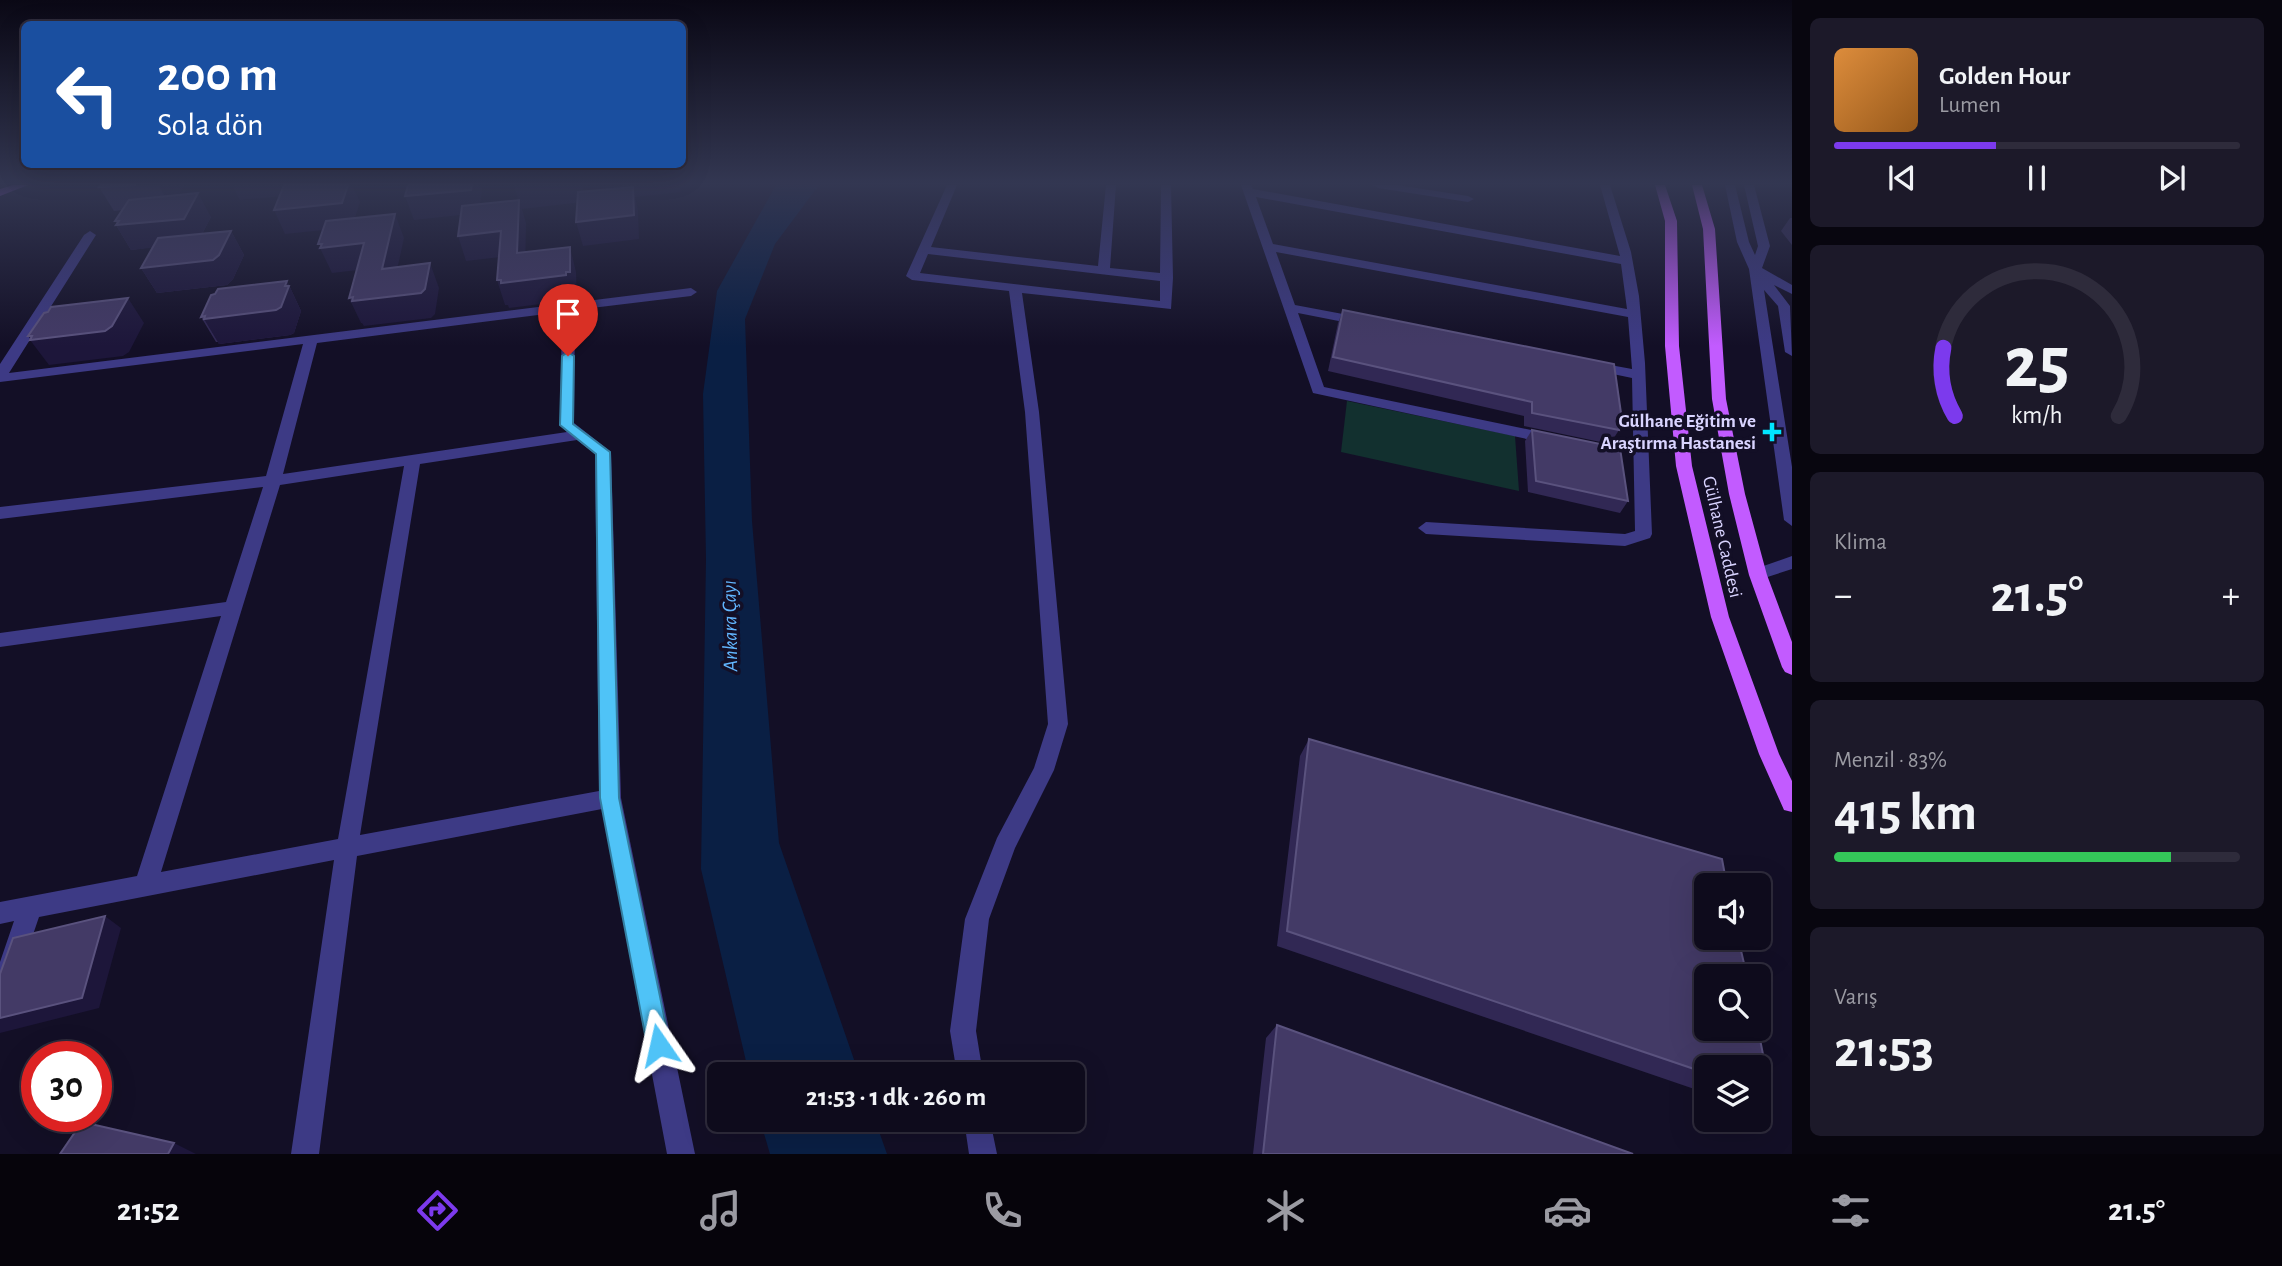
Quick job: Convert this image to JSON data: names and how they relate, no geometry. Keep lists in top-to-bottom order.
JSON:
{
  "streets": {
    "main road": ["Gülhane Caddesi"]
  },
  "water": ["Ankara Çayı"],
  "places": {
    "health": ["Gülhane Eğitim ve Araştırma Hastanesi"]
  },
  "page": {
    "turn": ["200 m", "Sola dön"],
    "song": ["Golden Hour", "Lumen"],
    "tile": [
      "Klima",
      ["Menzil · 83%", "415 km"],
      ["Varış", "21:53"]
    ],
    "heat": ["−", "21.5°", "+"],
    "limit": "30",
    "trip": "21:53 · 1 dk · 260 m",
    "tabs": ["21:52", "21.5°"],
    "gauge": ["25", "km/h"]
  }
}
